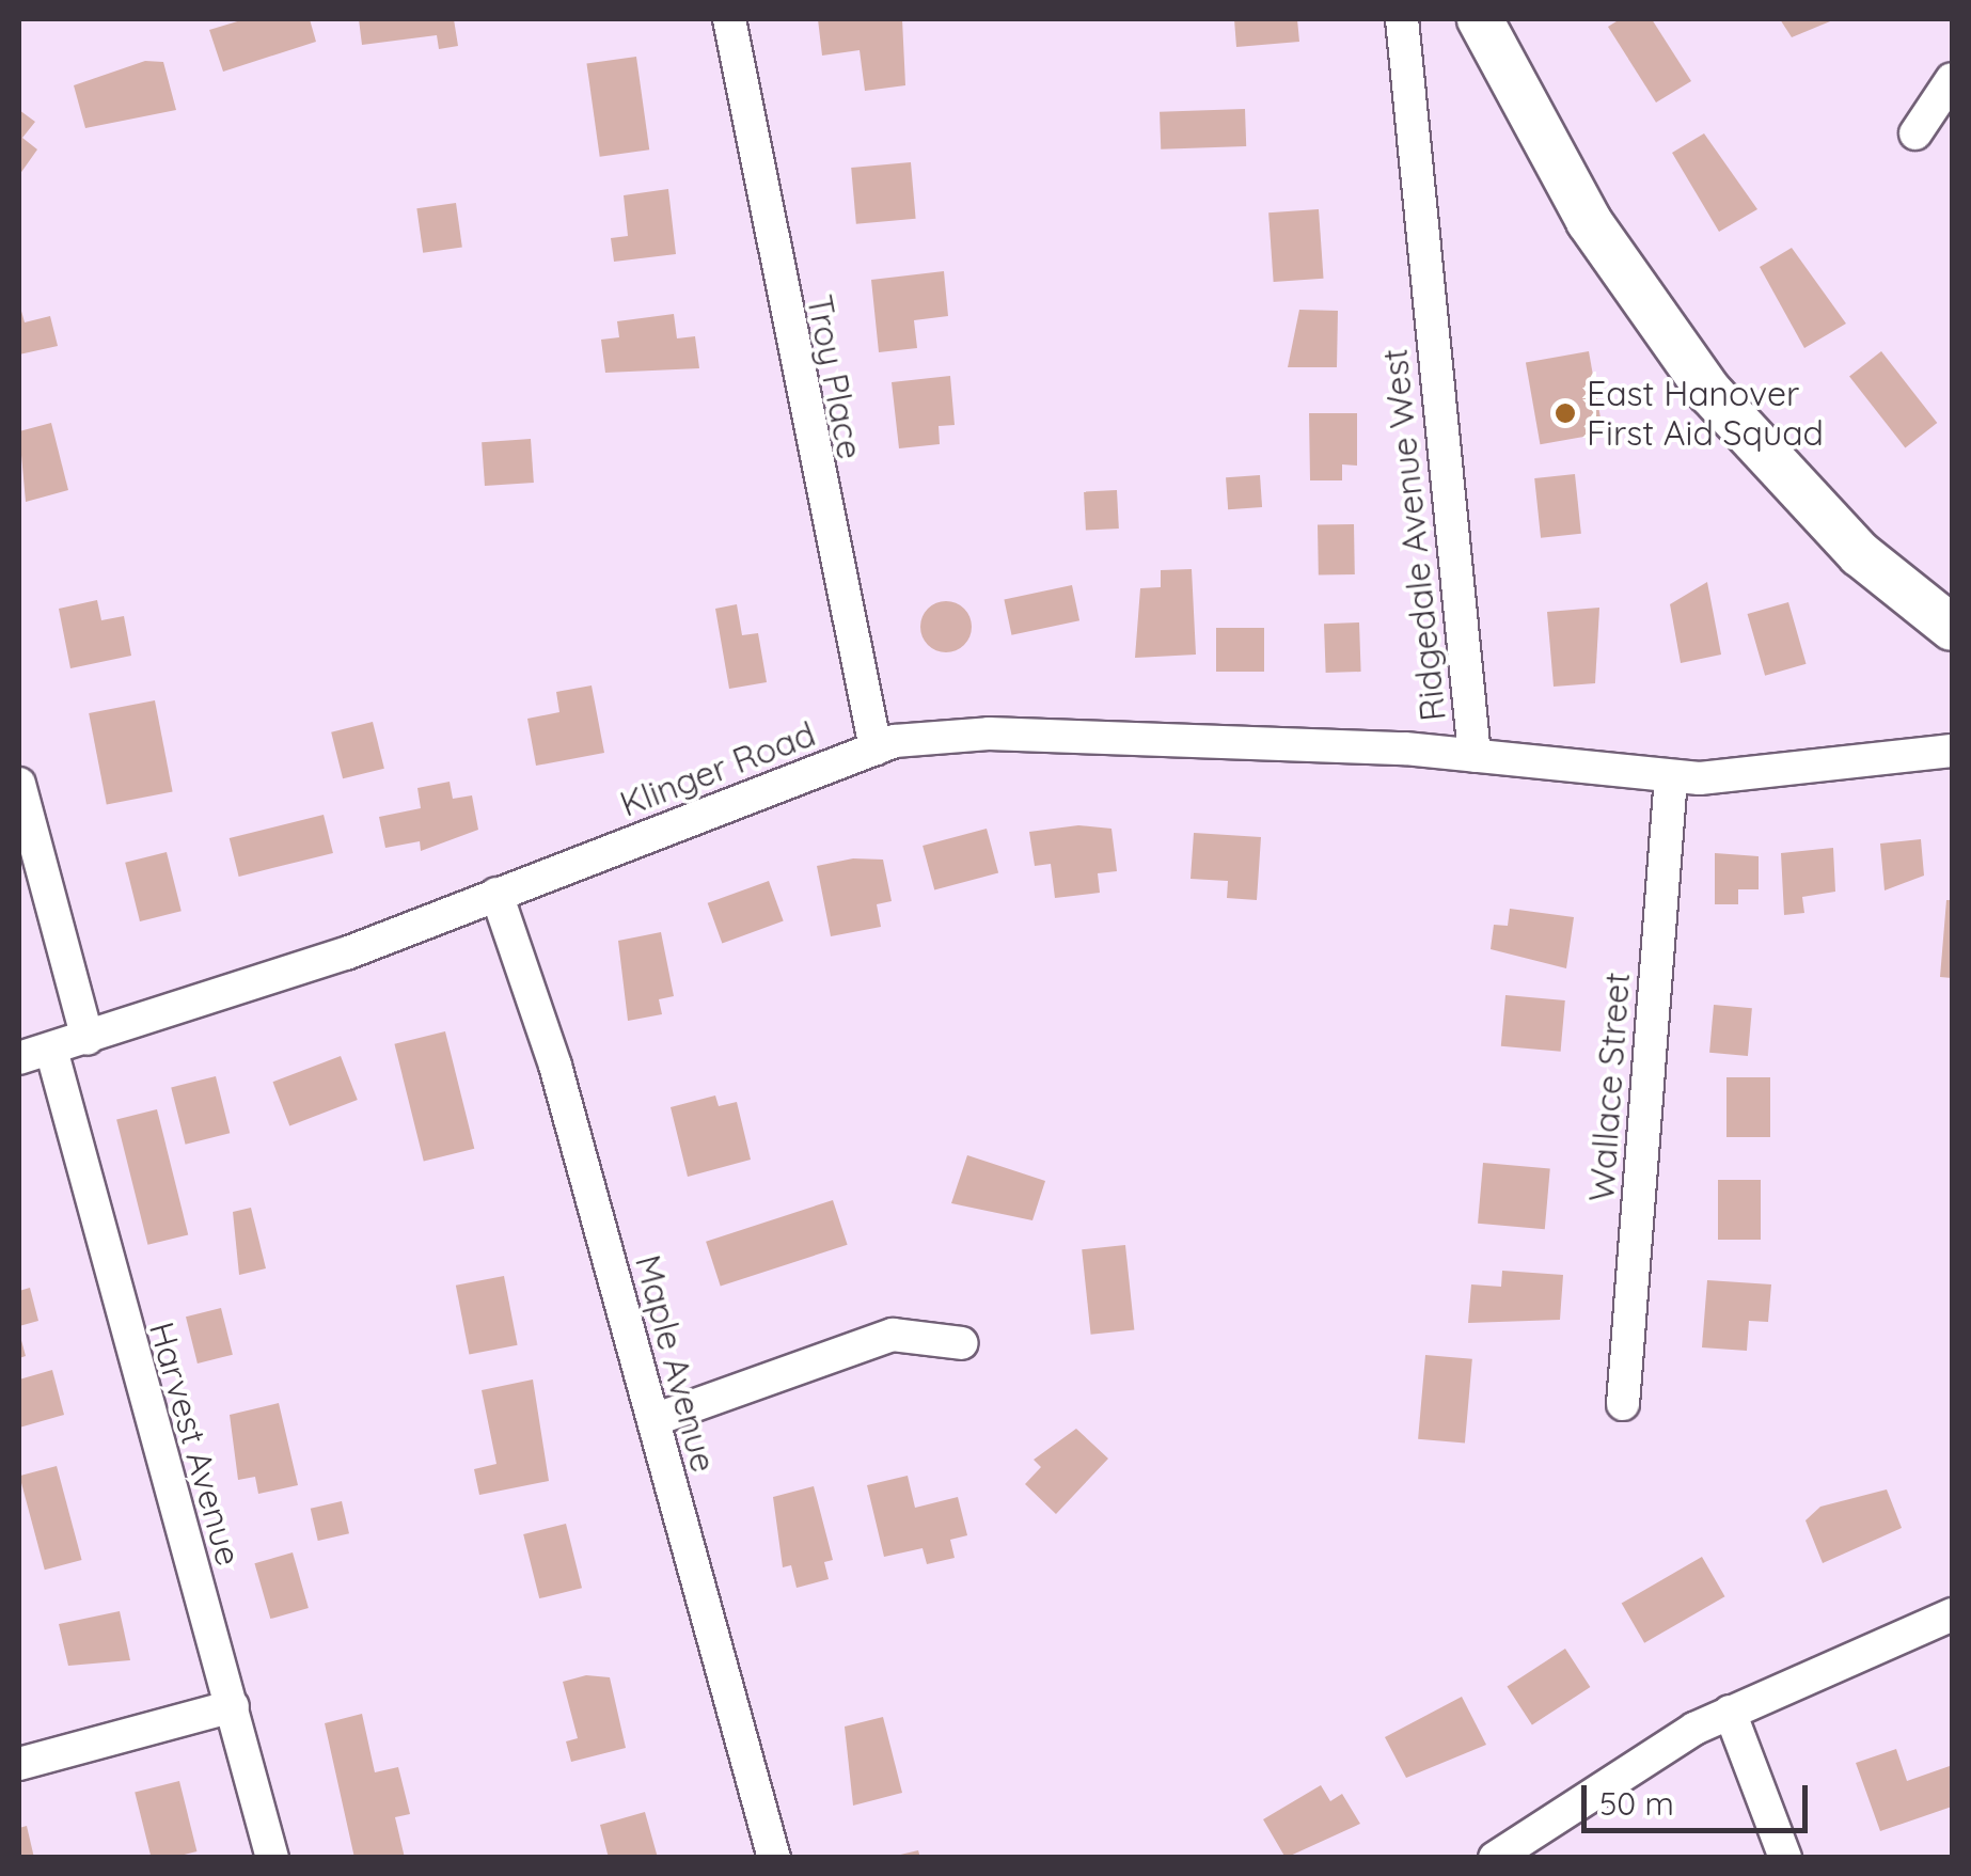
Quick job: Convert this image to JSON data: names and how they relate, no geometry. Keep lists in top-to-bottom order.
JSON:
{
  "streets": {
    "street": [
      "Troy Place",
      "Ridgedale Avenue West",
      "Klinger Road",
      "Wallace Street",
      "Maple Avenue",
      "Harvest Avenue"
    ]
  },
  "crossings": [
    ["Troy Place", "Klinger Road"],
    ["Ridgedale Avenue West", "Klinger Road"],
    ["Ridgedale Avenue West", "Wallace Street"],
    ["Klinger Road", "Maple Avenue"],
    ["Klinger Road", "Harvest Avenue"]
  ],
  "places": ["East Hanover First Aid Squad"],
  "scale_bar": "50 m"
}
